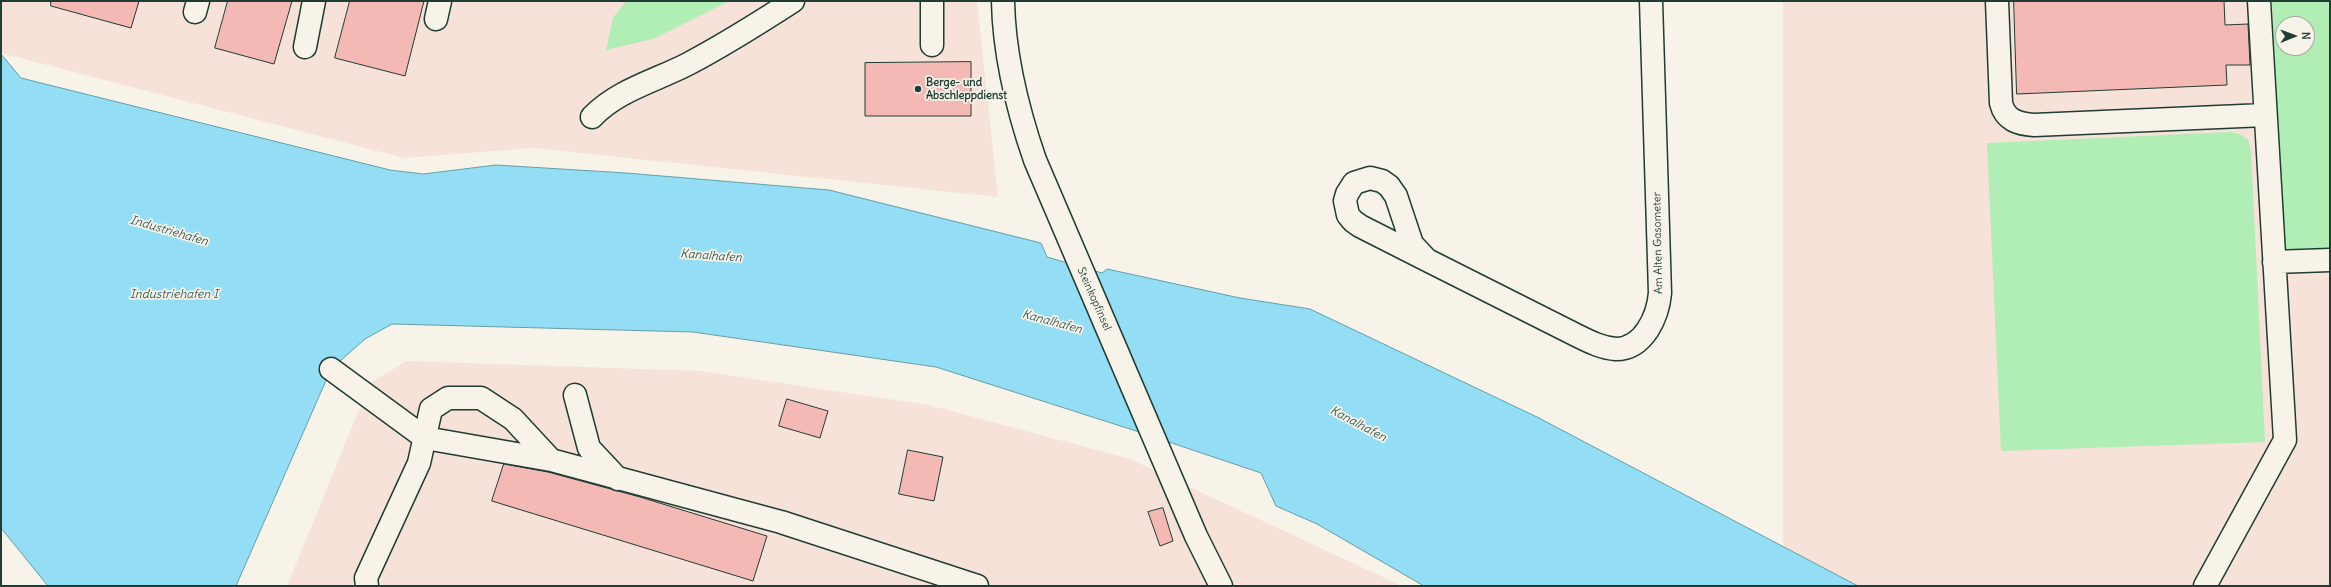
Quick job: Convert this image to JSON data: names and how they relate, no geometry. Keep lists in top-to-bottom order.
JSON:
{
  "streets": {
    "street": ["Am Alten Gasometer", "Steinkopfinsel"]
  },
  "water": ["Industriehafen", "Kanalhafen", "Industriehafen I"],
  "places": ["Berge- und Abschleppdienst"],
  "north": "right"
}
